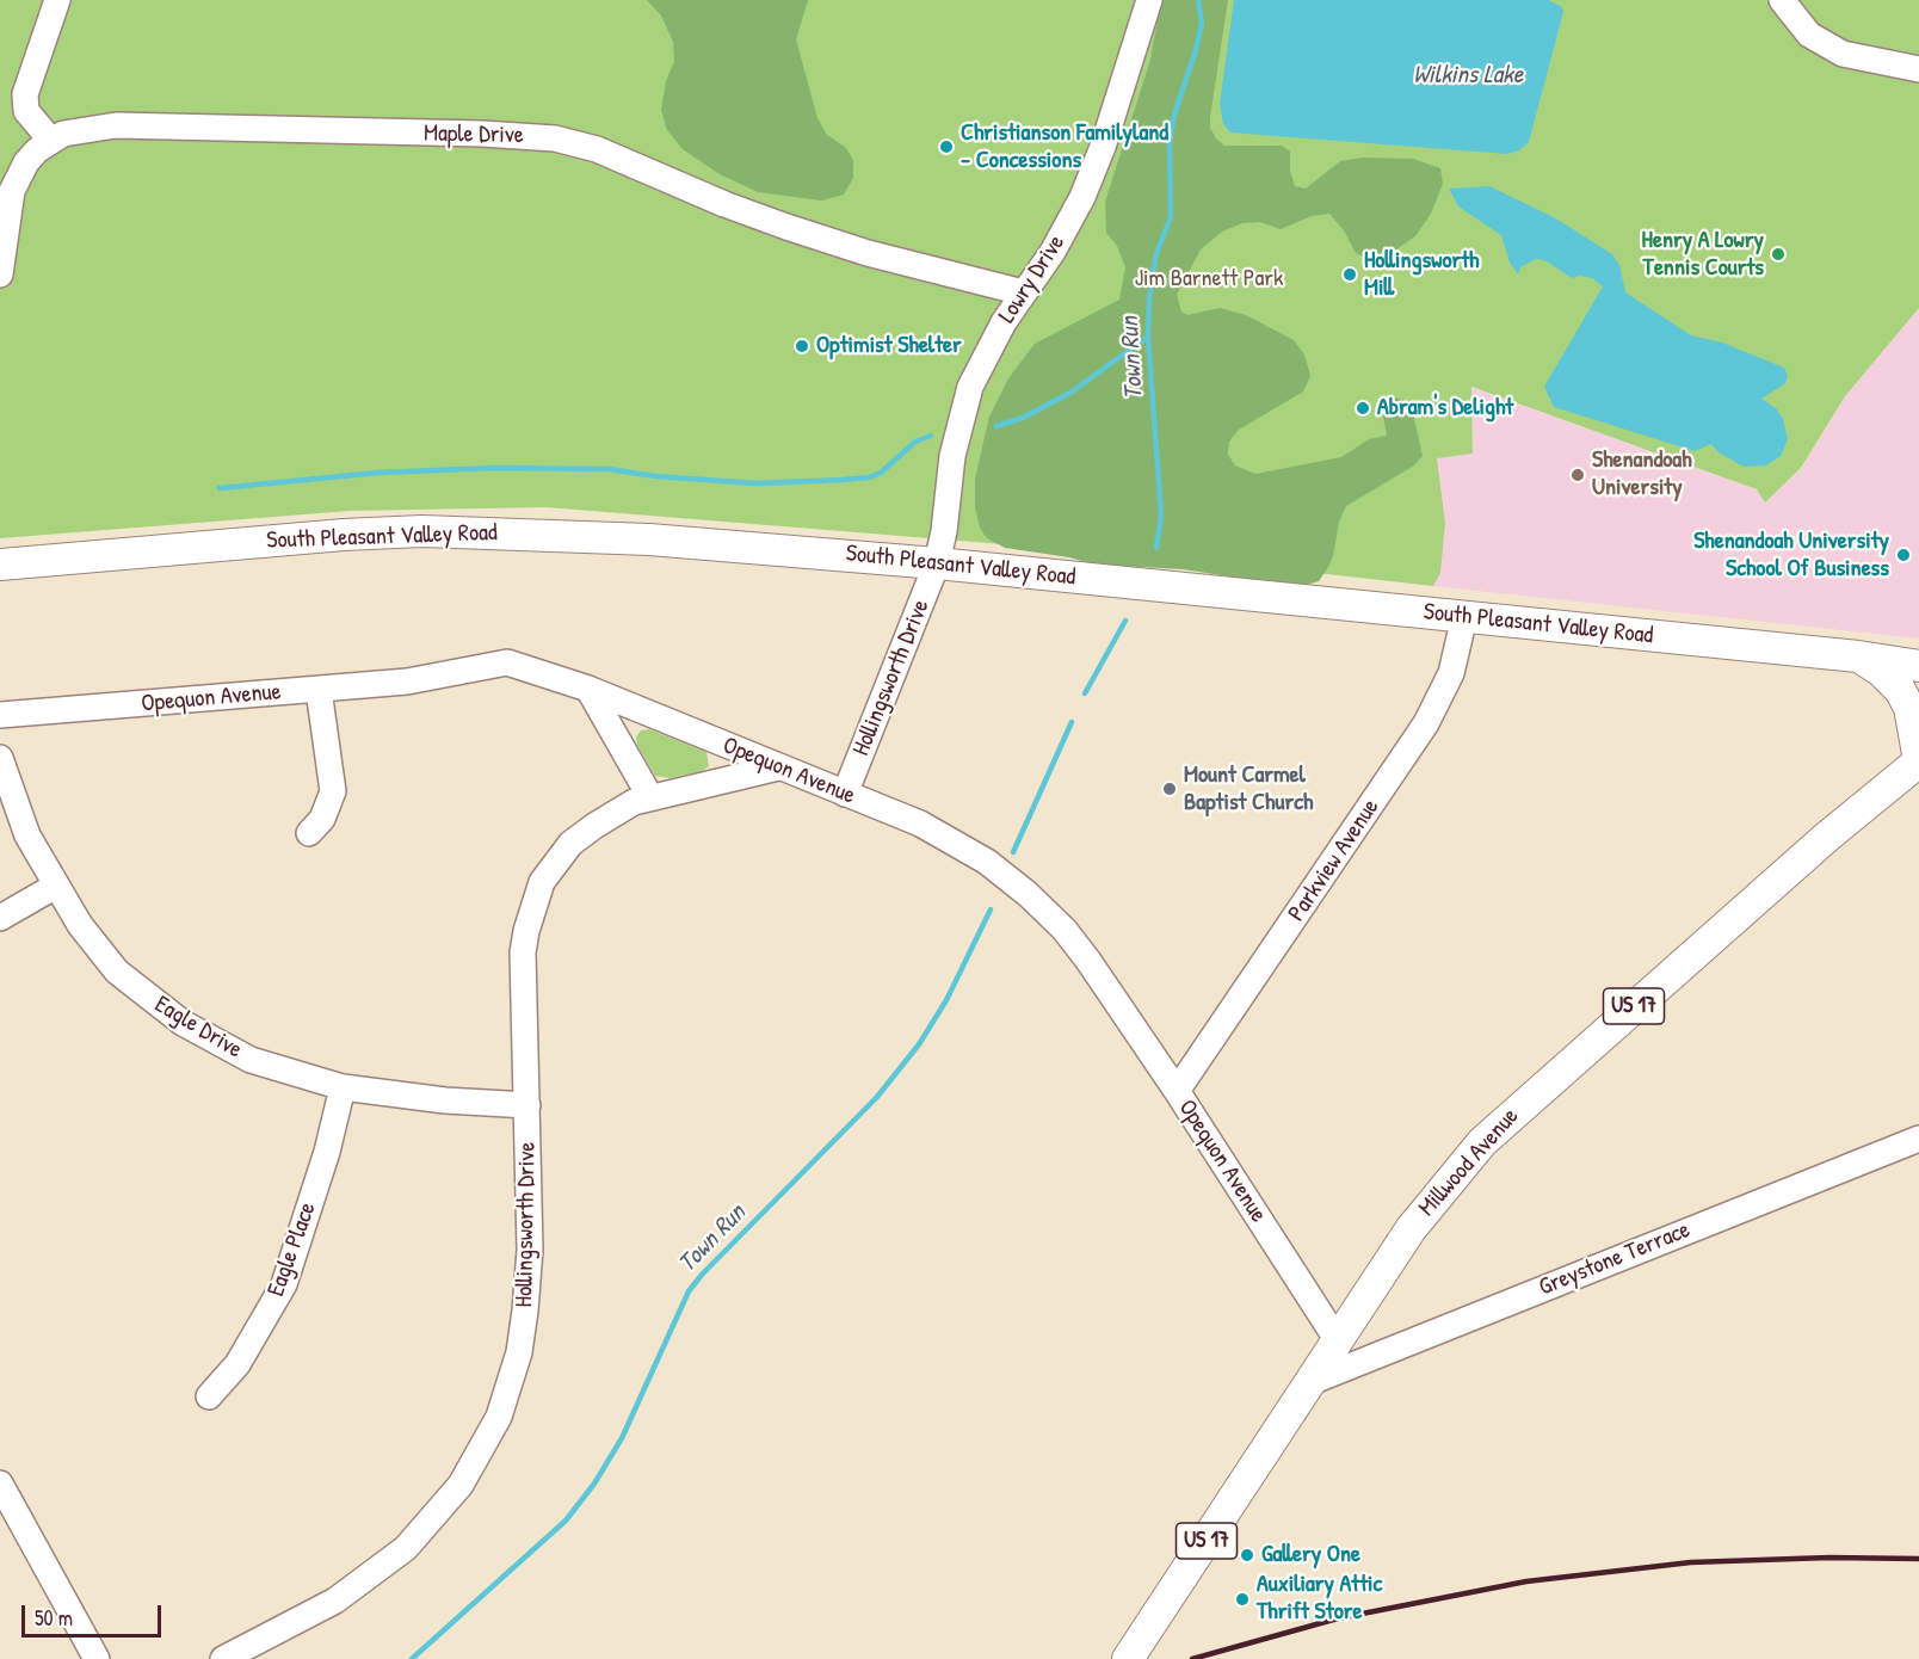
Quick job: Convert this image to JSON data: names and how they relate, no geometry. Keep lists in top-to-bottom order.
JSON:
{
  "streets": {
    "main road": ["South Pleasant Valley Road", "US 17", "Millwood Avenue"],
    "street": [
      "Maple Drive",
      "Lowry Drive",
      "Hollingsworth Drive",
      "Opequon Avenue",
      "Parkview Avenue",
      "Eagle Drive",
      "Eagle Place",
      "Greystone Terrace"
    ]
  },
  "crossings": [
    ["Maple Drive", "Lowry Drive"],
    ["Lowry Drive", "South Pleasant Valley Road"],
    ["Lowry Drive", "Hollingsworth Drive"],
    ["South Pleasant Valley Road", "Hollingsworth Drive"],
    ["South Pleasant Valley Road", "Parkview Avenue"],
    ["Hollingsworth Drive", "Opequon Avenue"],
    ["Hollingsworth Drive", "Eagle Drive"],
    ["Opequon Avenue", "Parkview Avenue"],
    ["Opequon Avenue", "Millwood Avenue"],
    ["Eagle Drive", "Eagle Place"],
    ["Millwood Avenue", "Greystone Terrace"]
  ],
  "water": ["Wilkins Lake", "Town Run"],
  "parks": ["Jim Barnett Park"],
  "places": [
    "Christianson Familyland - Concessions",
    "Henry A Lowry Tennis Courts",
    "Hollingsworth Mill",
    "Optimist Shelter",
    "Abram's Delight",
    "Shenandoah University",
    "Shenandoah University School Of Business",
    "Mount Carmel Baptist Church",
    "Gallery One",
    "Auxiliary Attic Thrift Store"
  ],
  "scale_bar": "50 m"
}
